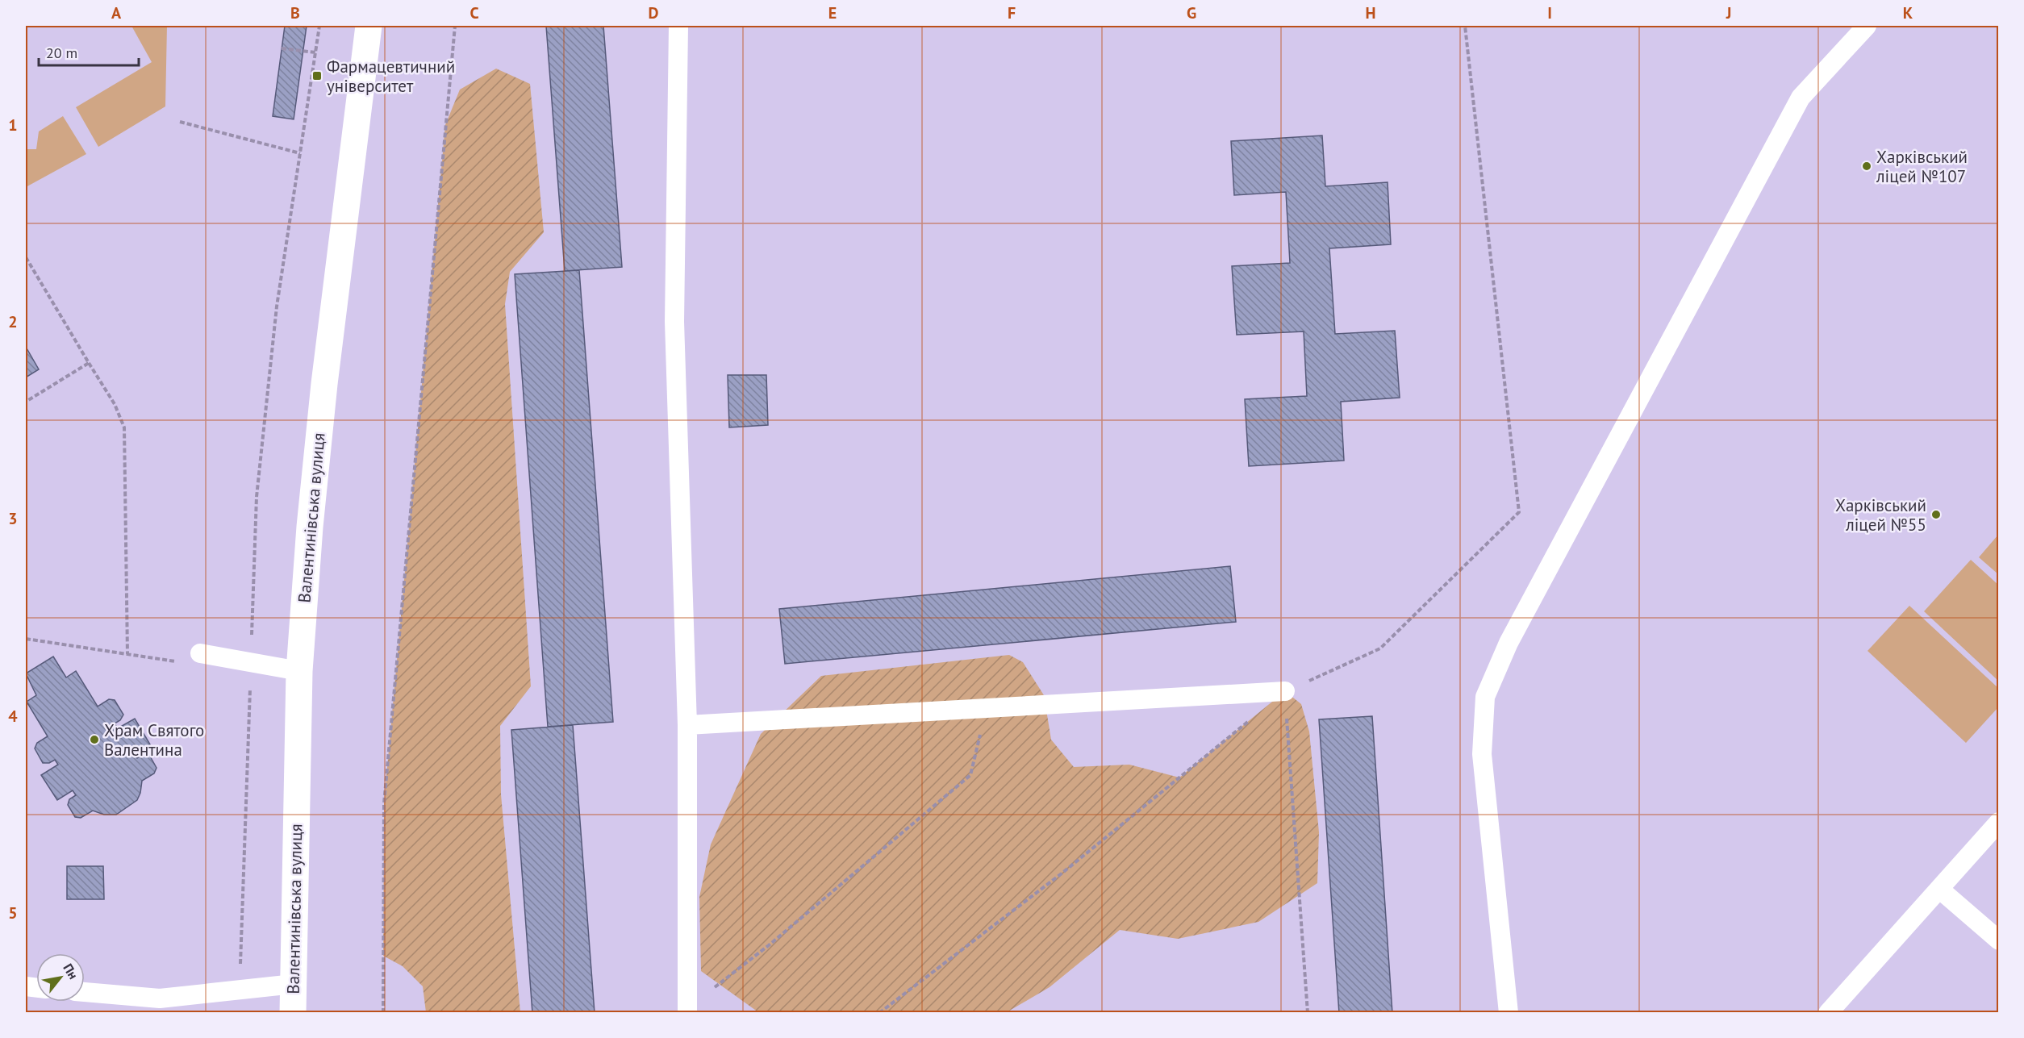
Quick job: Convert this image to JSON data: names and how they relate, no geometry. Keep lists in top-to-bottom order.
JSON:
{
  "streets": {
    "street": ["Валентинівська вулиця"]
  },
  "places": {
    "transit": ["Фармацевтичний університет"],
    "other": ["Харківський ліцей №107", "Харківський ліцей №55", "Храм Святого Валентина"]
  },
  "scale_bar": "20 m",
  "north": "top right",
  "grid": {
    "columns": [
      "A",
      "B",
      "C",
      "D",
      "E",
      "F",
      "G",
      "H",
      "I",
      "J",
      "K"
    ],
    "rows": [
      "1",
      "2",
      "3",
      "4",
      "5"
    ]
  }
}
